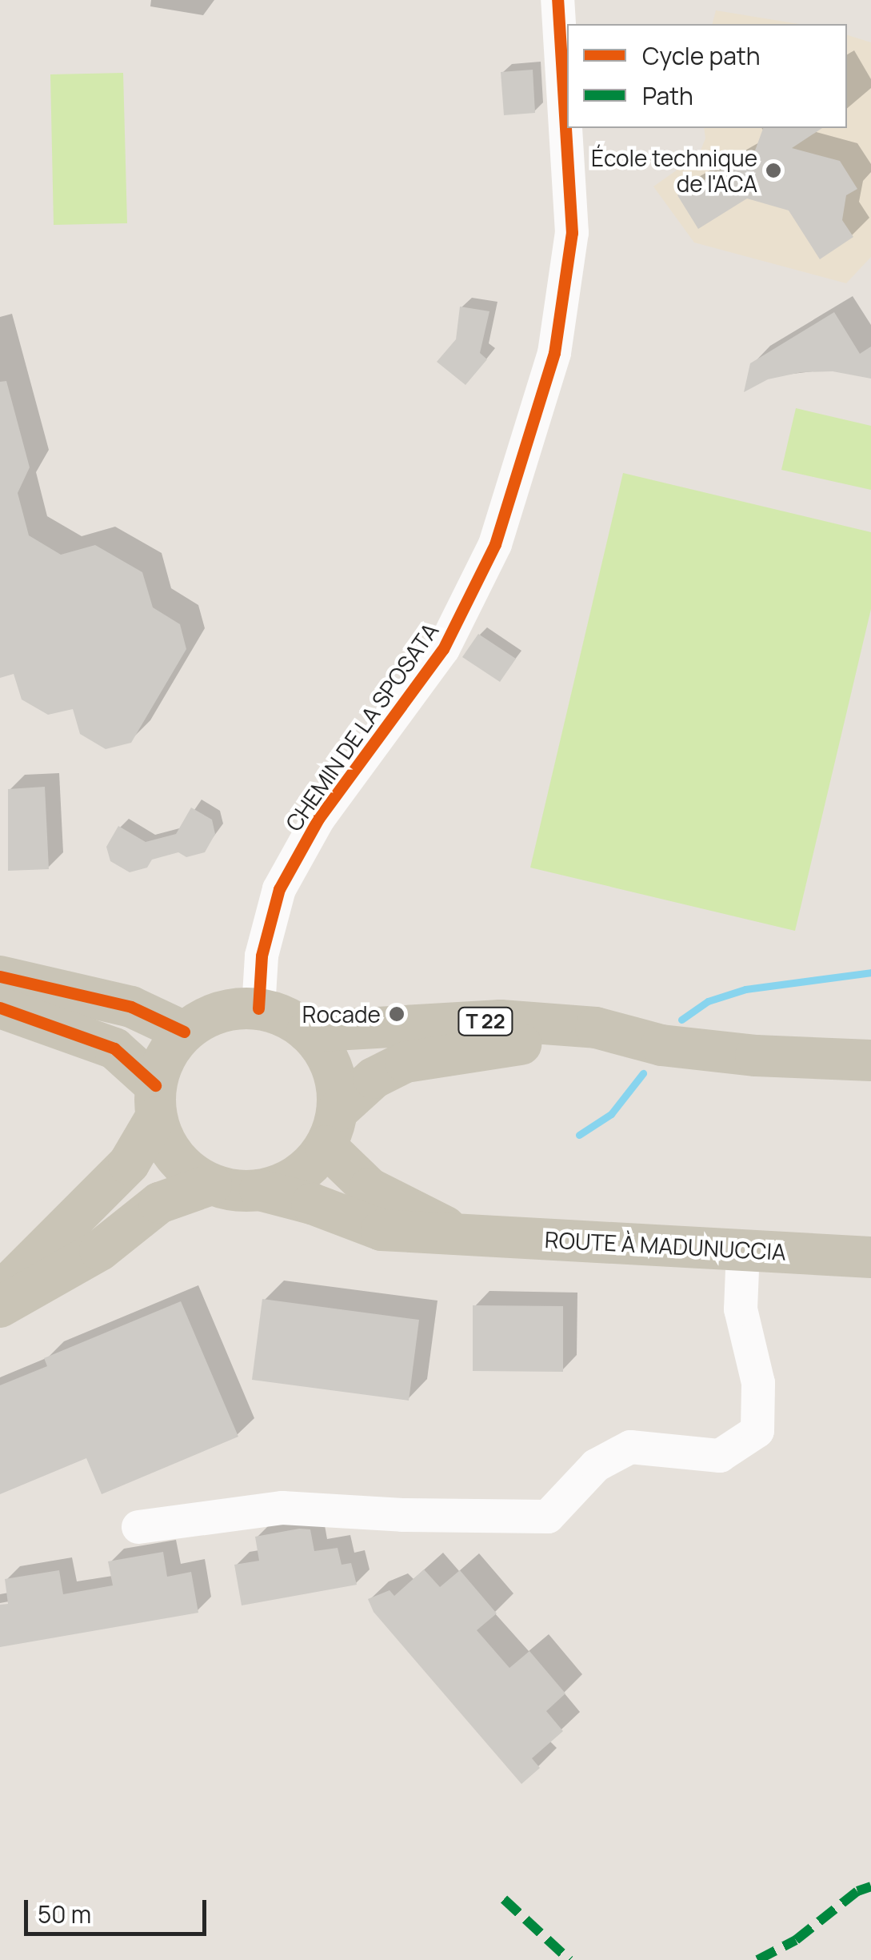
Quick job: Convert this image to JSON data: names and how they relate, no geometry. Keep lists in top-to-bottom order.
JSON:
{
  "streets": {
    "main road": ["T 22", "ROUTE À MADUNUCCIA"],
    "street": ["CHEMIN DE LA SPOSATA"]
  },
  "crossings": [
    ["CHEMIN DE LA SPOSATA", "T 22"],
    ["CHEMIN DE LA SPOSATA", "ROUTE À MADUNUCCIA"],
    ["T 22", "ROUTE À MADUNUCCIA"]
  ],
  "places": ["École technique de l'ACA", "Rocade"],
  "legend": ["Cycle path", "Path"],
  "scale_bar": "50 m"
}
